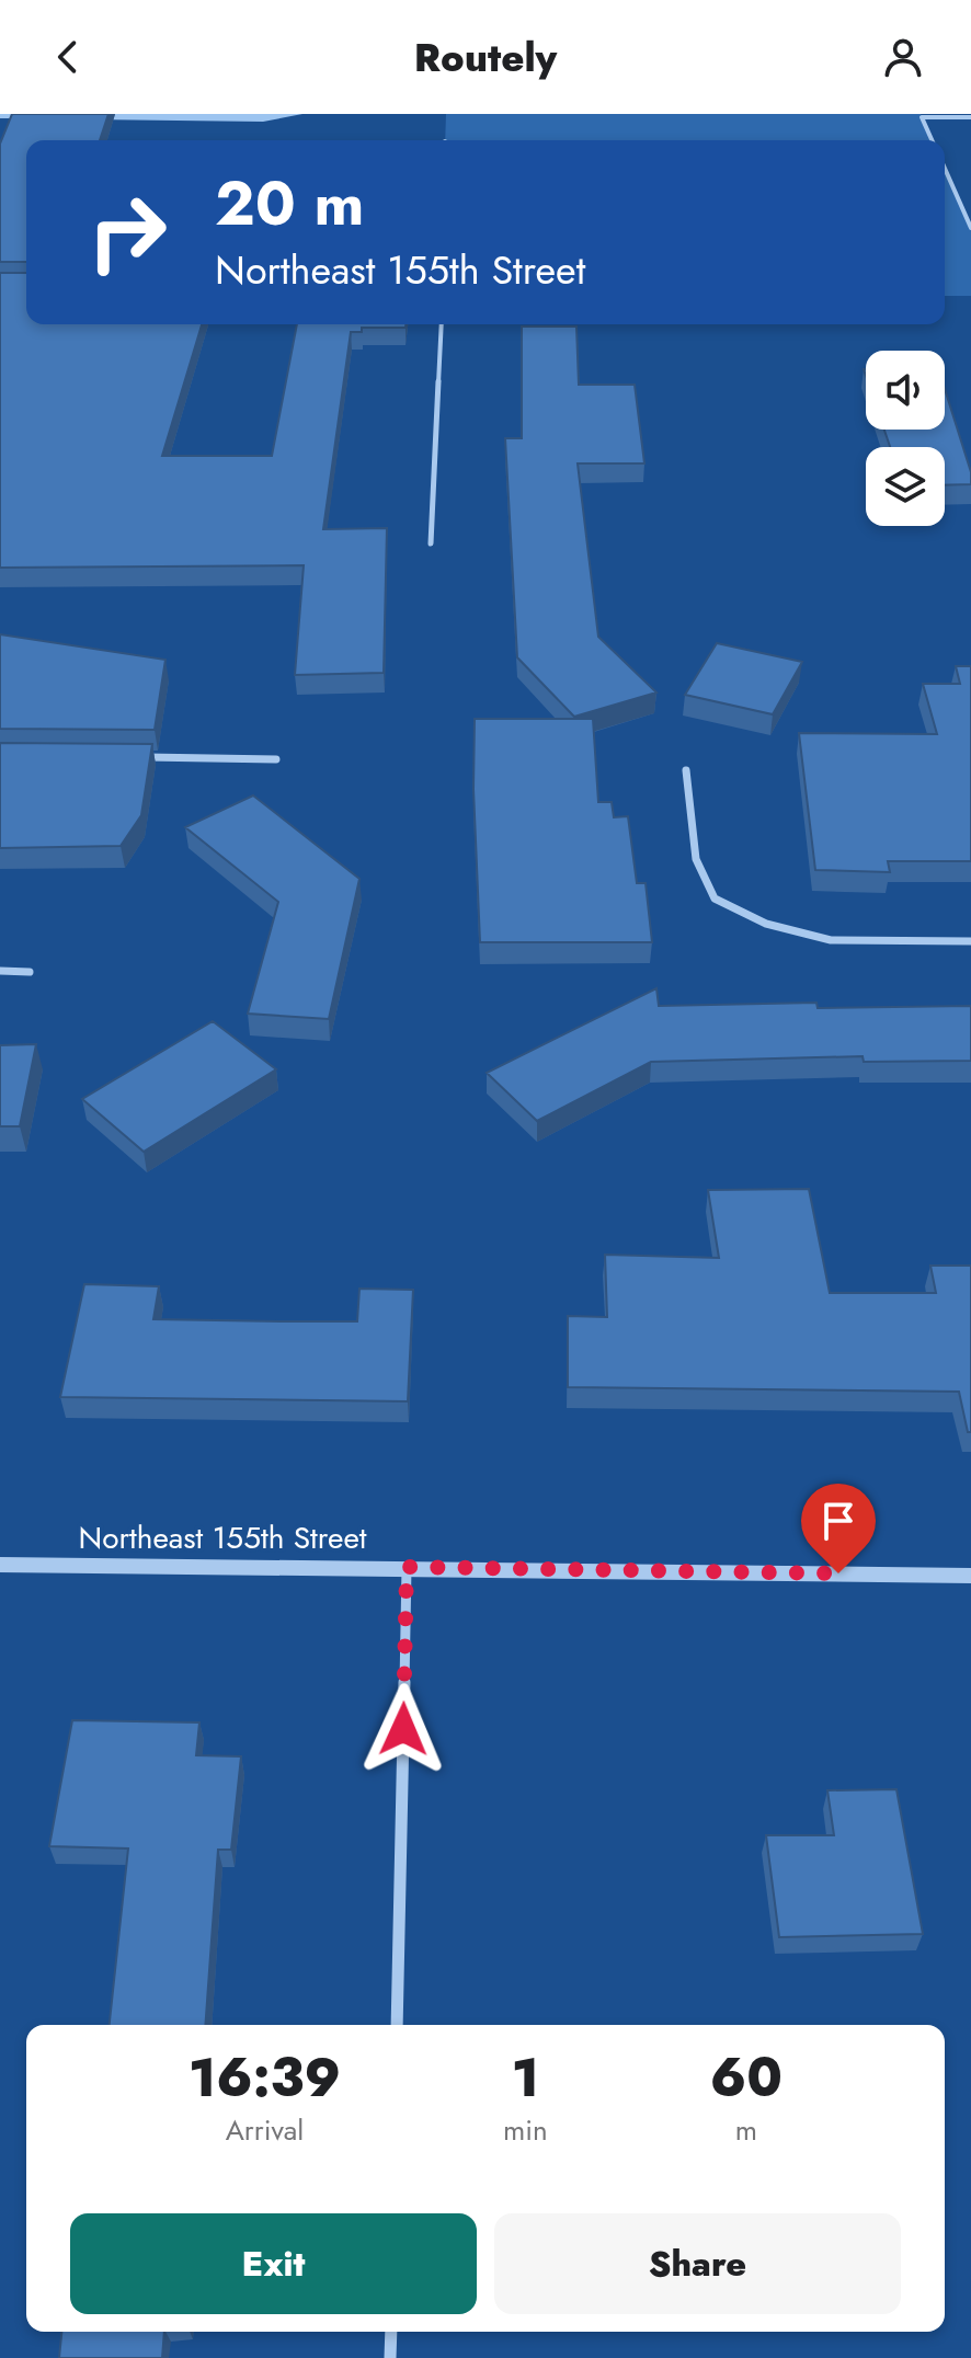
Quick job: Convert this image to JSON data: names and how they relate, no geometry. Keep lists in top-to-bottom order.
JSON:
{
  "streets": {
    "street": ["Northeast 155th Street"]
  },
  "page": {
    "header": "Routely",
    "turn": ["20 m", "Northeast 155th Street"],
    "eta": [
      "16:39",
      "Arrival",
      "1",
      "min",
      "60",
      "m"
    ],
    "buttons": ["Exit", "Share"]
  }
}
